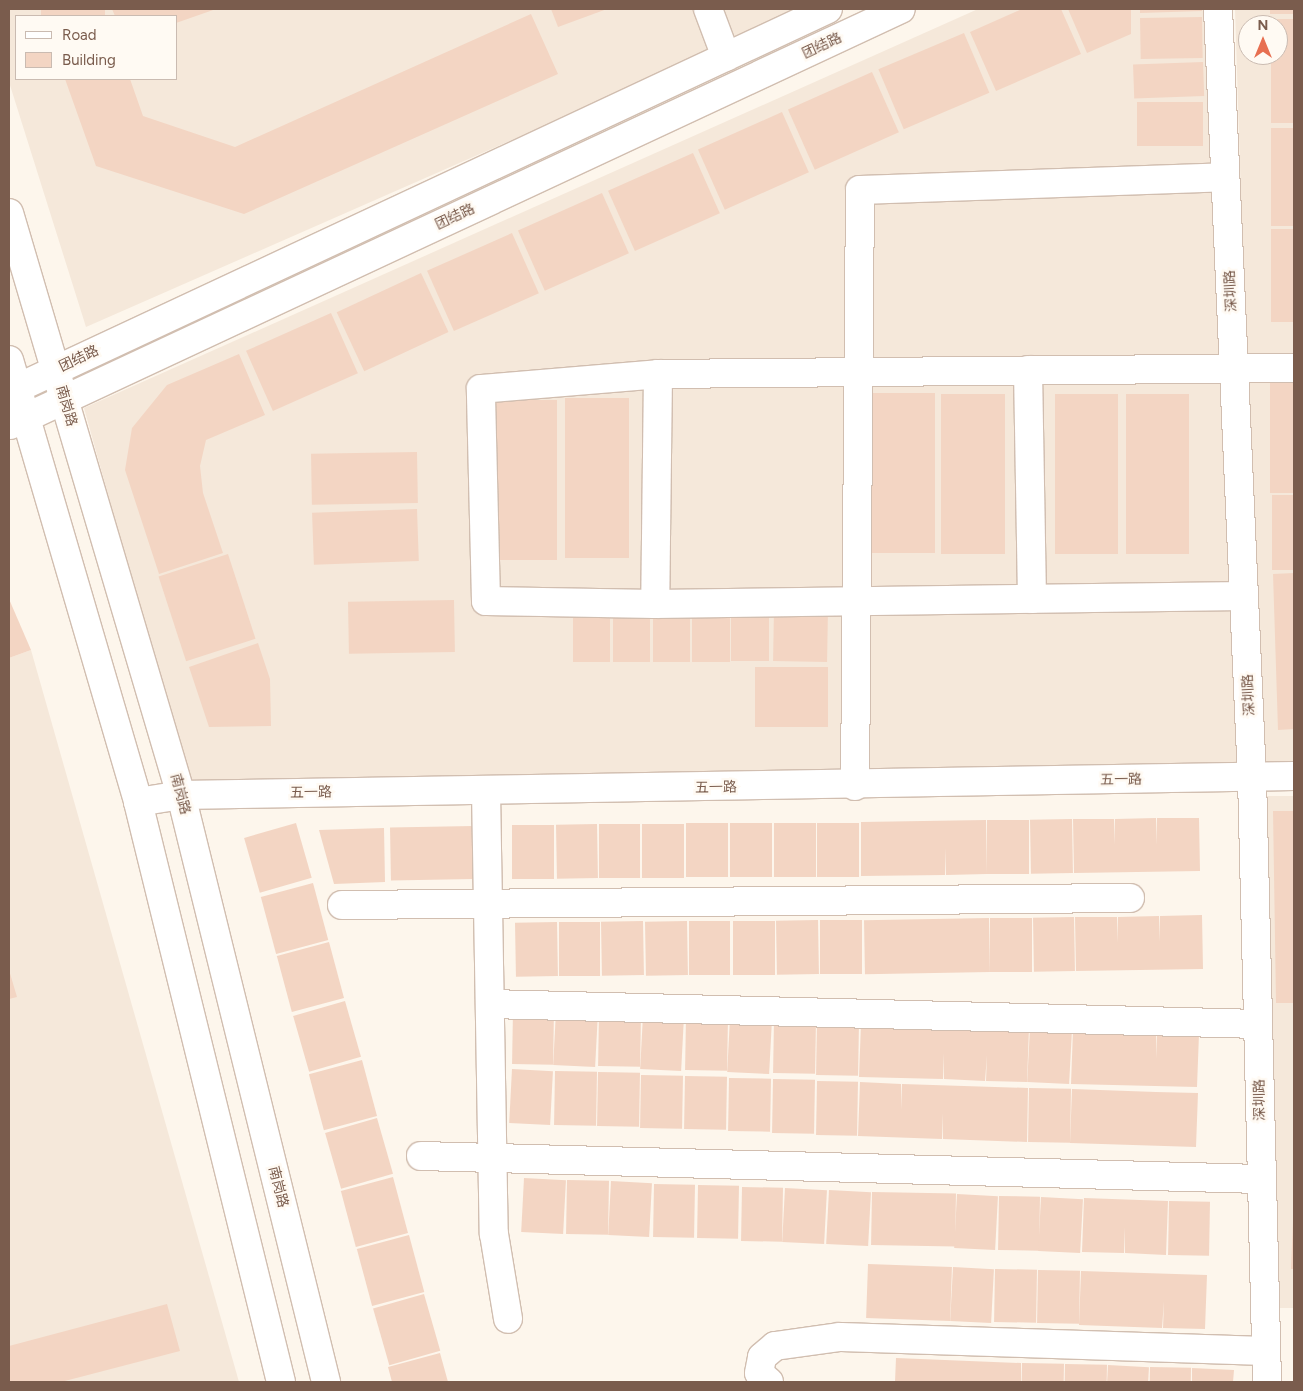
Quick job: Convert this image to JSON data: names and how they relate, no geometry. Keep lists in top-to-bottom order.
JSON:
{
  "streets": {
    "street": [
      "团结路",
      "深圳路",
      "南岗路",
      "五一路"
    ]
  },
  "crossings": [
    ["团结路", "南岗路"],
    ["深圳路", "五一路"],
    ["南岗路", "五一路"]
  ],
  "legend": ["Road", "Building"],
  "north": "top"
}
